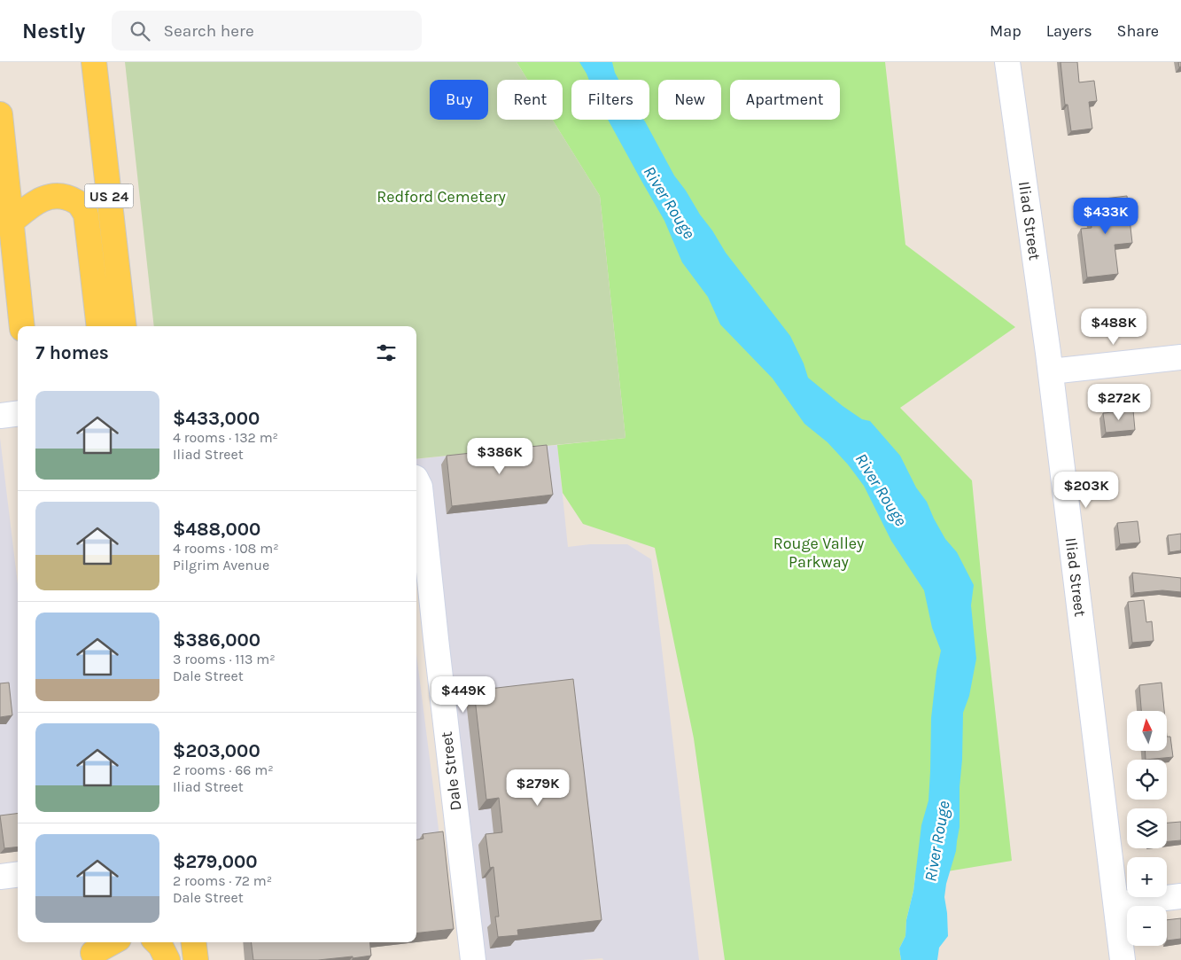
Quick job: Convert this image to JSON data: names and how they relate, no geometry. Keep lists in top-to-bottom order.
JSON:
{
  "streets": {
    "main road": ["US 24"],
    "street": ["Iliad Street", "Dale Street"]
  },
  "water": ["River Rouge"],
  "parks": ["Redford Cemetery", "Rouge Valley Parkway"],
  "north": "top",
  "page": {
    "header": "Nestly",
    "search": "Search here",
    "nav": ["Map", "Layers", "Share"],
    "chip": [
      "Buy",
      "Rent",
      "Filters",
      "New",
      "Apartment"
    ],
    "price": [
      "$433K",
      "$488K",
      "$272K",
      "$386K",
      "$203K",
      "$449K",
      "$279K"
    ],
    "heading": "7 homes",
    "list": [
      {
        "name": "$433,000",
        "note": "4 rooms · 132 m² · Iliad Street"
      },
      {
        "name": "$488,000",
        "note": "4 rooms · 108 m² · Pilgrim Avenue"
      },
      {
        "name": "$386,000",
        "note": "3 rooms · 113 m² · Dale Street"
      },
      {
        "name": "$203,000",
        "note": "2 rooms · 66 m² · Iliad Street"
      },
      {
        "name": "$279,000",
        "note": "2 rooms · 72 m² · Dale Street"
      }
    ],
    "map_buttons": ["+", "−"]
  }
}
